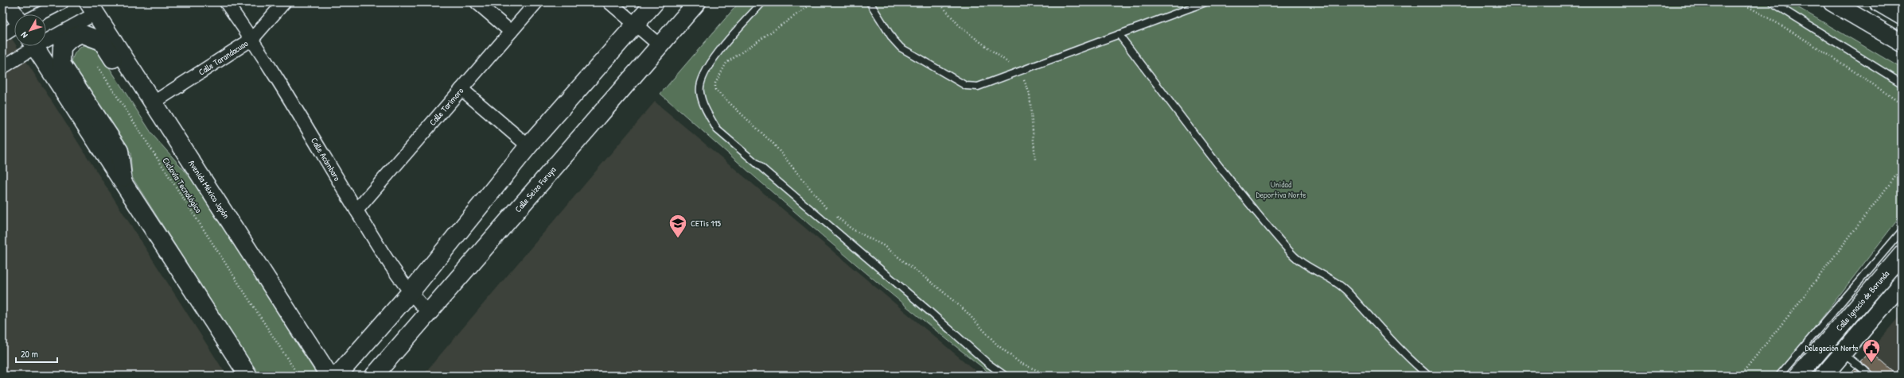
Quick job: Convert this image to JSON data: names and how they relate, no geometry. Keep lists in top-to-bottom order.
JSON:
{
  "streets": {
    "street": [
      "Calle Tarandacuao",
      "Calle Tarimoro",
      "Calle Acámbaro",
      "Avenida México Japón",
      "Calle Seizo Furuya",
      "Calle Ignacio de Borunda"
    ],
    "path": ["Ciclovía Tecnológico"]
  },
  "crossings": [
    ["Calle Tarandacuao", "Calle Acámbaro"],
    ["Calle Tarandacuao", "Avenida México Japón"],
    ["Calle Tarimoro", "Calle Acámbaro"],
    ["Calle Acámbaro", "Calle Seizo Furuya"]
  ],
  "parks": ["Unidad Deportiva Norte"],
  "places": {
    "school or university": ["CETis 115"],
    "public building": ["Delegación Norte"]
  },
  "scale_bar": "20 m",
  "north": "bottom left"
}
